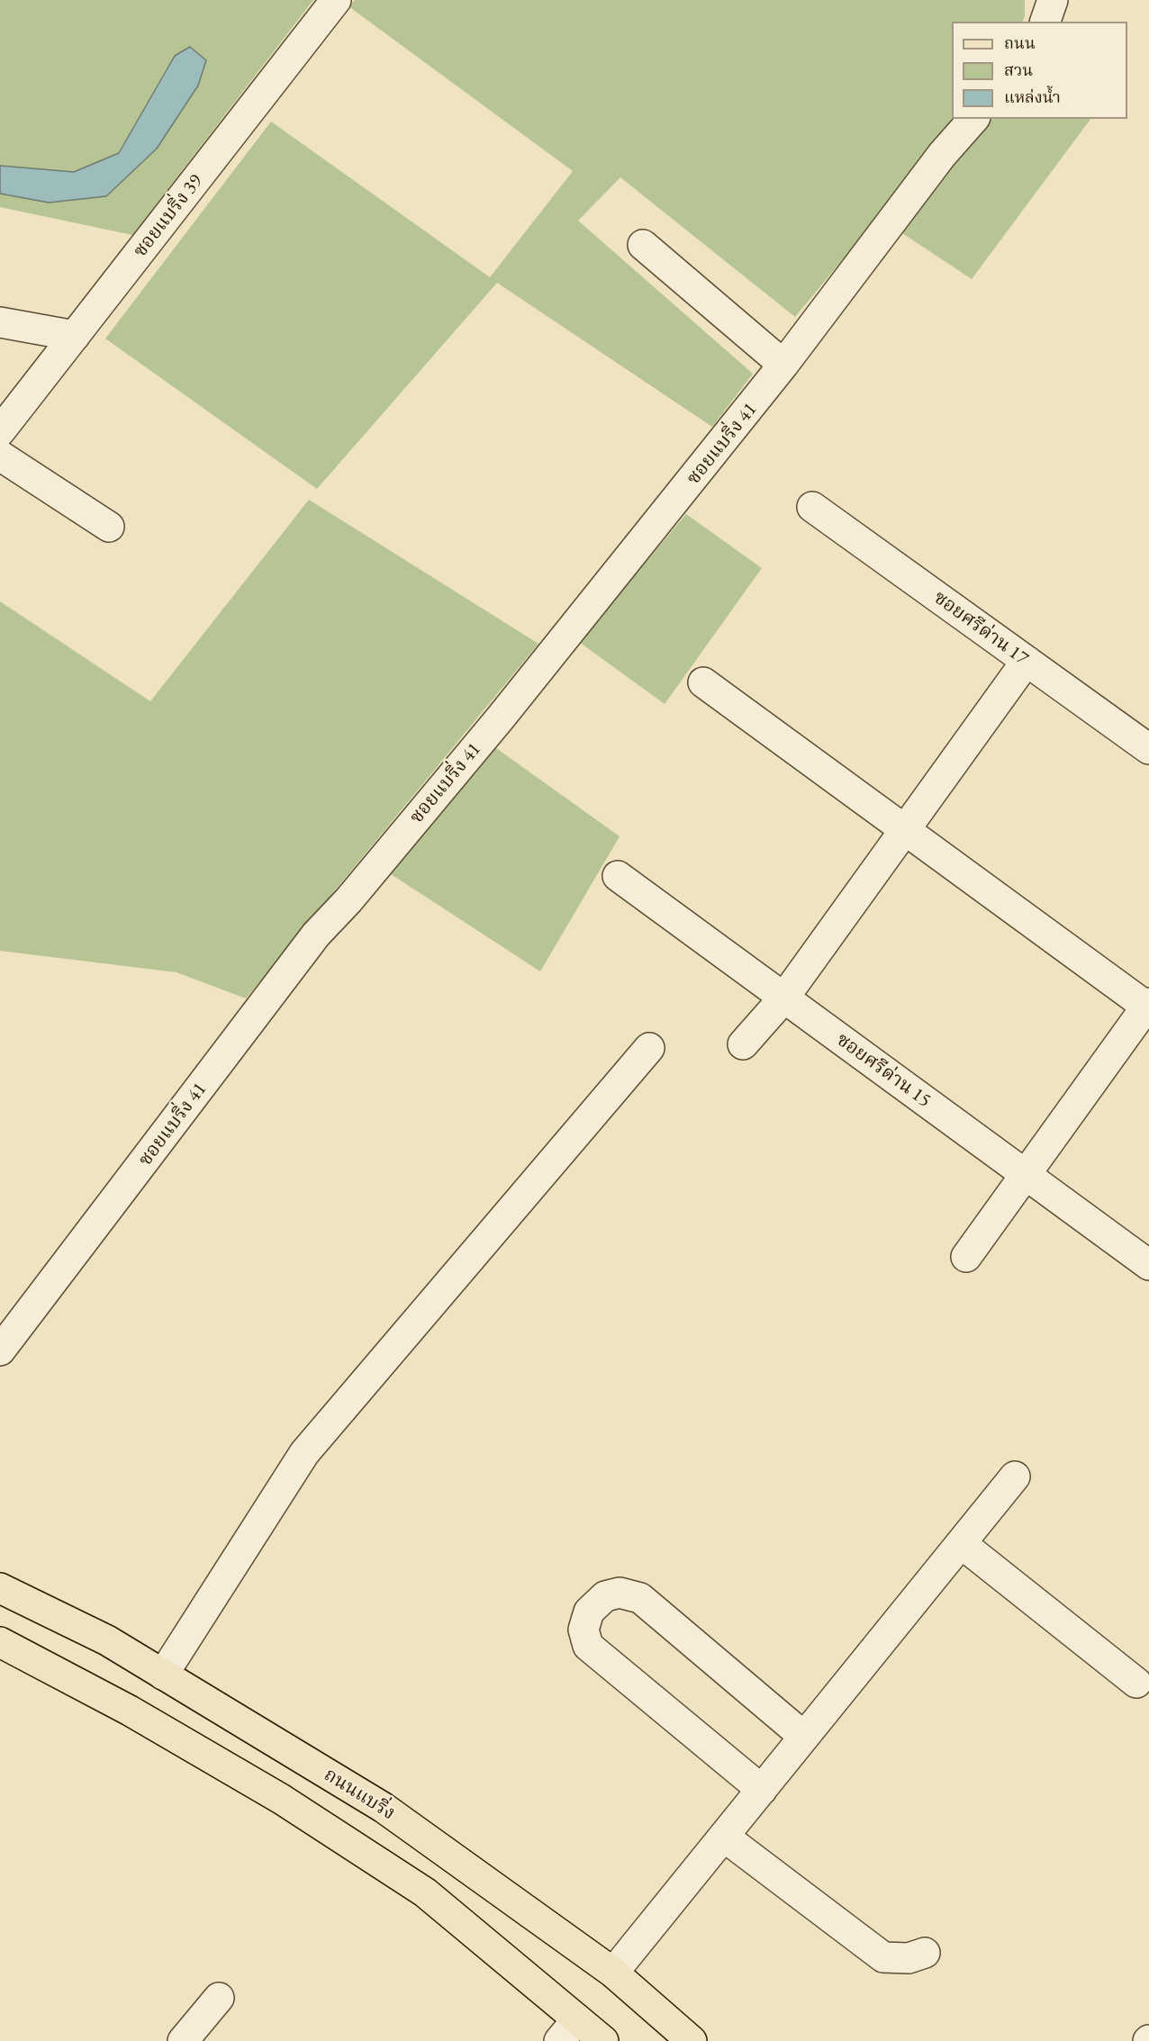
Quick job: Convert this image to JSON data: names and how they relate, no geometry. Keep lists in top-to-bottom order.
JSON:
{
  "streets": {
    "main road": ["ถนนแบริ่ง"],
    "street": [
      "ซอยแบริ่ง 39",
      "ซอยแบริ่ง 41",
      "ซอยศรีด่าน 17",
      "ซอยศรีด่าน 15"
    ]
  },
  "legend": ["ถนน", "สวน", "แหล่งน้ำ"]
}
